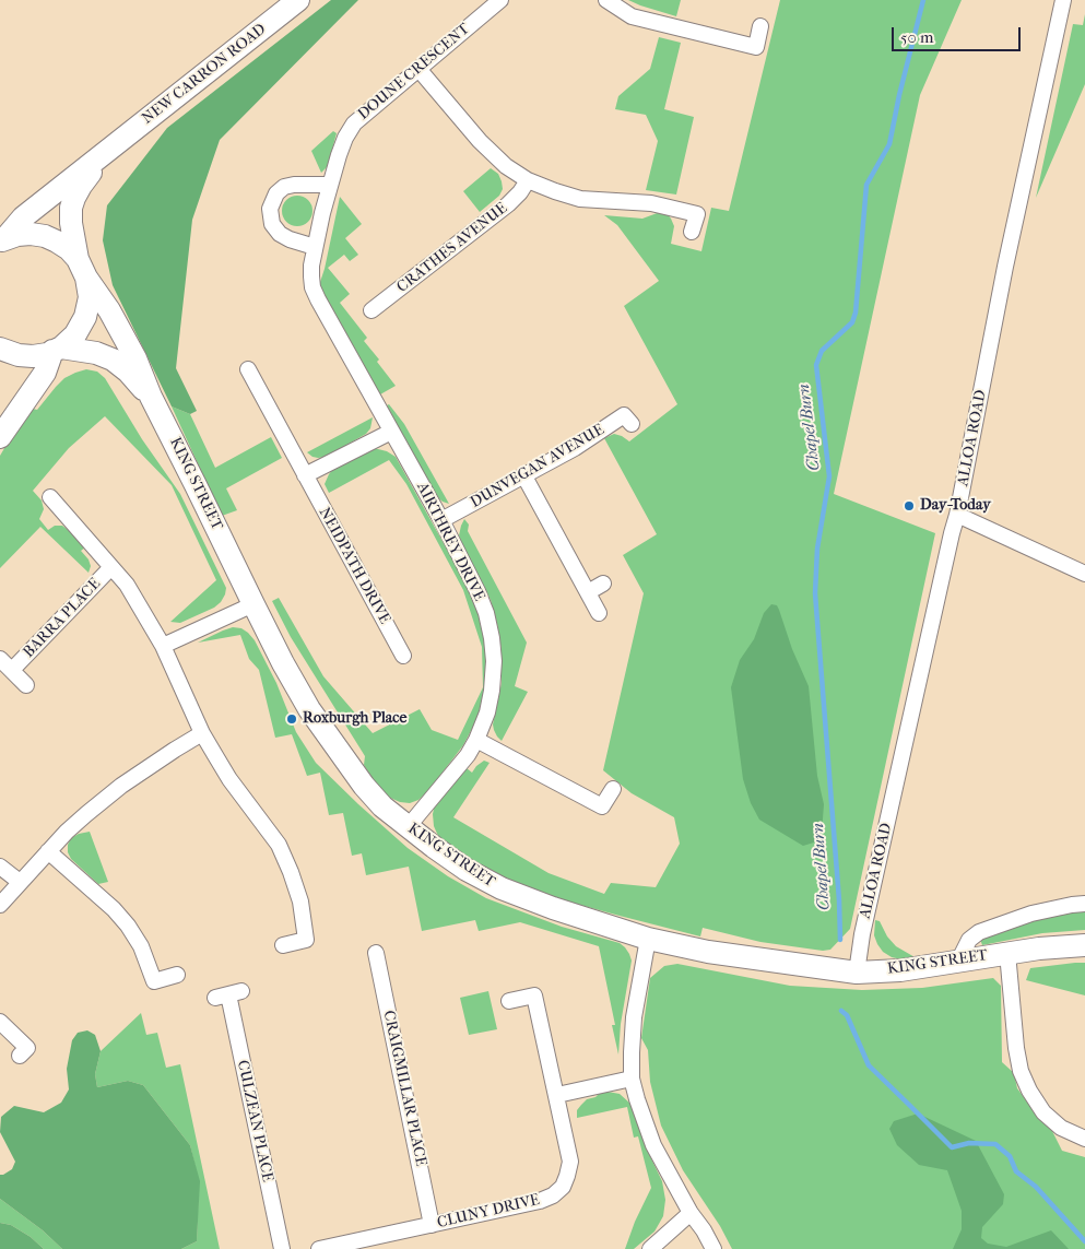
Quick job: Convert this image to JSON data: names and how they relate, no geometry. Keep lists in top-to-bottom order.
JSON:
{
  "streets": {
    "main road": ["NEW CARRON ROAD", "KING STREET"],
    "street": [
      "DOUNE CRESCENT",
      "CRATHES AVENUE",
      "ALLOA ROAD",
      "DUNVEGAN AVENUE",
      "AIRTHREY DRIVE",
      "NEIDPATH DRIVE",
      "BARRA PLACE",
      "CRAIGMILLAR PLACE",
      "CULZEAN PLACE",
      "CLUNY DRIVE"
    ]
  },
  "crossings": [
    ["DOUNE CRESCENT", "AIRTHREY DRIVE"],
    ["NEW CARRON ROAD", "KING STREET"],
    ["ALLOA ROAD", "KING STREET"],
    ["DUNVEGAN AVENUE", "AIRTHREY DRIVE"],
    ["KING STREET", "AIRTHREY DRIVE"],
    ["CRAIGMILLAR PLACE", "CLUNY DRIVE"]
  ],
  "water": ["Chapel Burn"],
  "places": ["Day-Today", "Roxburgh Place"],
  "scale_bar": "50 m"
}
